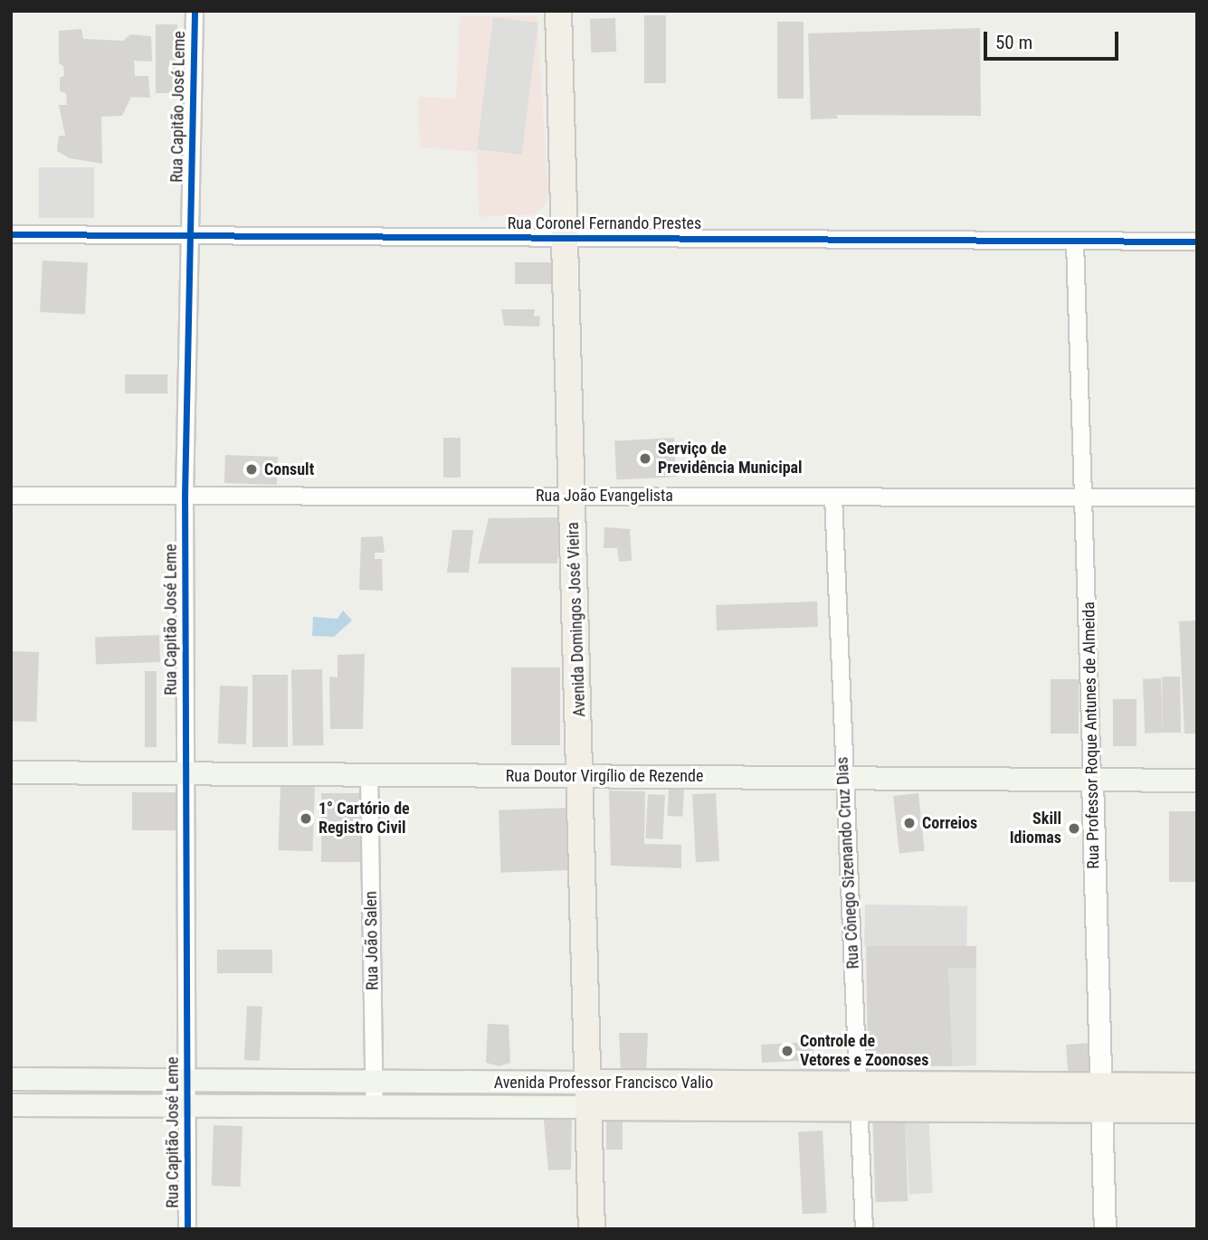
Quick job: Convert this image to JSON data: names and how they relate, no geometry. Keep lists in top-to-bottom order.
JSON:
{
  "streets": {
    "main road": ["Avenida Domingos José Vieira", "Rua Doutor Virgílio de Rezende", "Avenida Professor Francisco Valio"],
    "street": [
      "Rua Capitão José Leme",
      "Rua Coronel Fernando Prestes",
      "Rua João Evangelista",
      "Rua Professor Roque Antunes de Almeida",
      "Rua Cônego Sizenando Cruz Dias",
      "Rua João Salen"
    ]
  },
  "crossings": [
    ["Rua Capitão José Leme", "Rua Coronel Fernando Prestes"],
    ["Rua Capitão José Leme", "Rua João Evangelista"],
    ["Rua Capitão José Leme", "Rua Doutor Virgílio de Rezende"],
    ["Rua Capitão José Leme", "Avenida Professor Francisco Valio"],
    ["Rua Coronel Fernando Prestes", "Avenida Domingos José Vieira"],
    ["Rua Coronel Fernando Prestes", "Rua Professor Roque Antunes de Almeida"],
    ["Rua João Evangelista", "Avenida Domingos José Vieira"],
    ["Rua João Evangelista", "Rua Professor Roque Antunes de Almeida"],
    ["Rua João Evangelista", "Rua Cônego Sizenando Cruz Dias"],
    ["Avenida Domingos José Vieira", "Rua Doutor Virgílio de Rezende"],
    ["Avenida Domingos José Vieira", "Avenida Professor Francisco Valio"],
    ["Rua Professor Roque Antunes de Almeida", "Rua Doutor Virgílio de Rezende"],
    ["Rua Professor Roque Antunes de Almeida", "Avenida Professor Francisco Valio"],
    ["Rua Doutor Virgílio de Rezende", "Rua Cônego Sizenando Cruz Dias"],
    ["Rua Doutor Virgílio de Rezende", "Rua João Salen"],
    ["Rua Cônego Sizenando Cruz Dias", "Avenida Professor Francisco Valio"],
    ["Rua João Salen", "Avenida Professor Francisco Valio"]
  ],
  "places": [
    "Serviço de Previdência Municipal",
    "Consult",
    "1° Cartório de Registro Civil",
    "Correios",
    "Skill Idiomas",
    "Controle de Vetores e Zoonoses"
  ],
  "scale_bar": "50 m"
}
